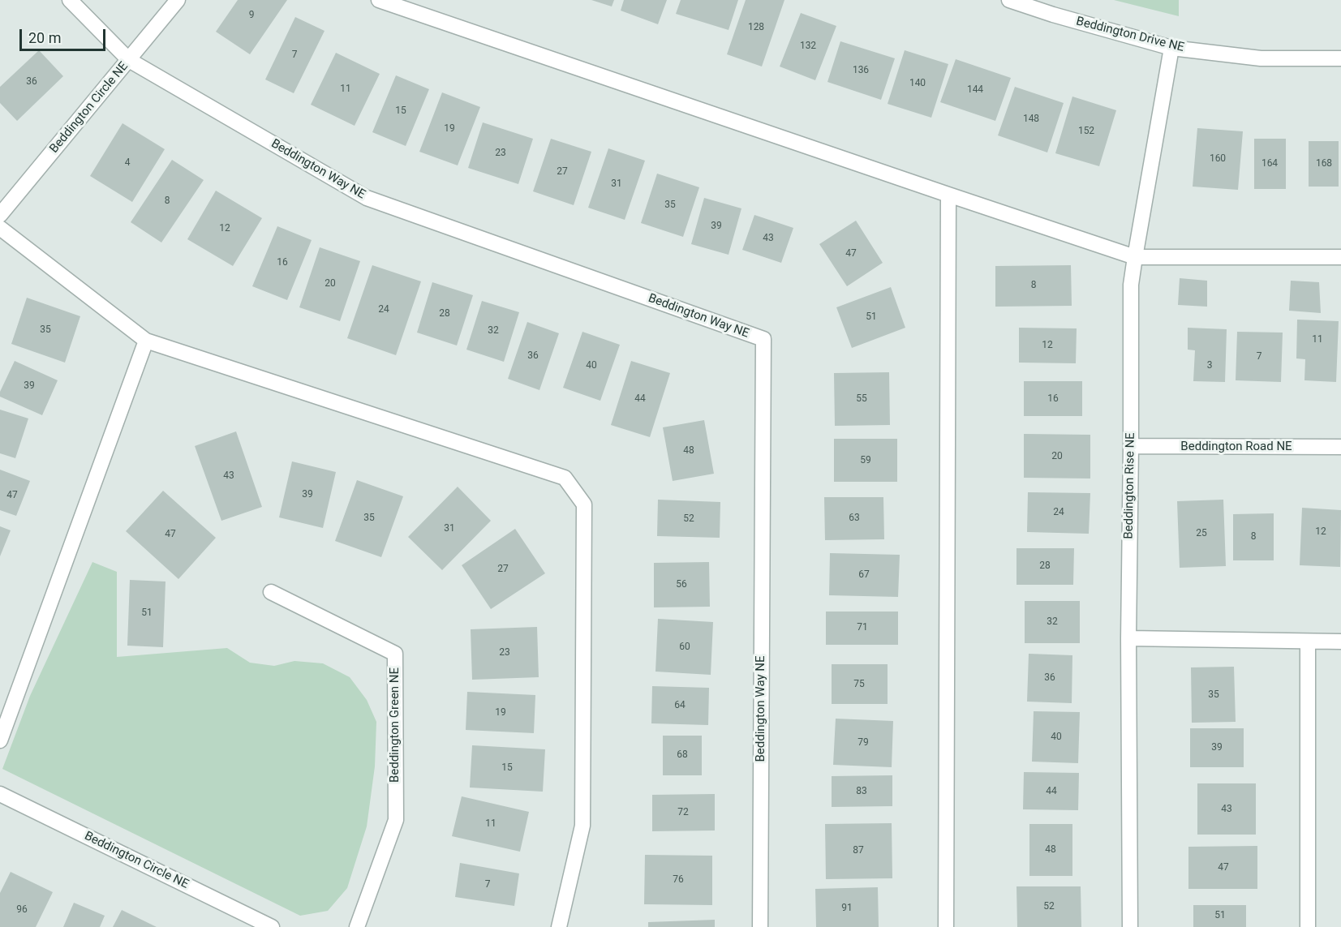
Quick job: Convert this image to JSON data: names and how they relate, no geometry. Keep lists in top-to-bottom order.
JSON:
{
  "streets": {
    "street": [
      "Beddington Drive NE",
      "Beddington Circle NE",
      "Beddington Way NE",
      "Beddington Road NE",
      "Beddington Rise NE",
      "Beddington Green NE"
    ]
  },
  "crossings": [
    ["Beddington Drive NE", "Beddington Rise NE"],
    ["Beddington Circle NE", "Beddington Way NE"],
    ["Beddington Road NE", "Beddington Rise NE"]
  ],
  "house_numbers": [
    "9",
    "128",
    "132",
    "7",
    "136",
    "36",
    "140",
    "11",
    "144",
    "15",
    "148",
    "19",
    "152",
    "23",
    "160",
    "4",
    "164",
    "168",
    "27",
    "31",
    "8",
    "35",
    "39",
    "12",
    "43",
    "47",
    "16",
    "20",
    "8",
    "24",
    "28",
    "51",
    "35",
    "32",
    "11",
    "12",
    "36",
    "7",
    "40",
    "3",
    "39",
    "44",
    "55",
    "16",
    "48",
    "20",
    "59",
    "43",
    "39",
    "47",
    "24",
    "35",
    "63",
    "52",
    "31",
    "12",
    "25",
    "47",
    "8",
    "28",
    "27",
    "67",
    "56",
    "51",
    "32",
    "71",
    "60",
    "23",
    "36",
    "75",
    "35",
    "64",
    "19",
    "40",
    "79",
    "39",
    "68",
    "15",
    "83",
    "44",
    "43",
    "72",
    "11",
    "48",
    "87",
    "47",
    "76",
    "7",
    "52",
    "91",
    "96",
    "51"
  ],
  "scale_bar": "20 m"
}
